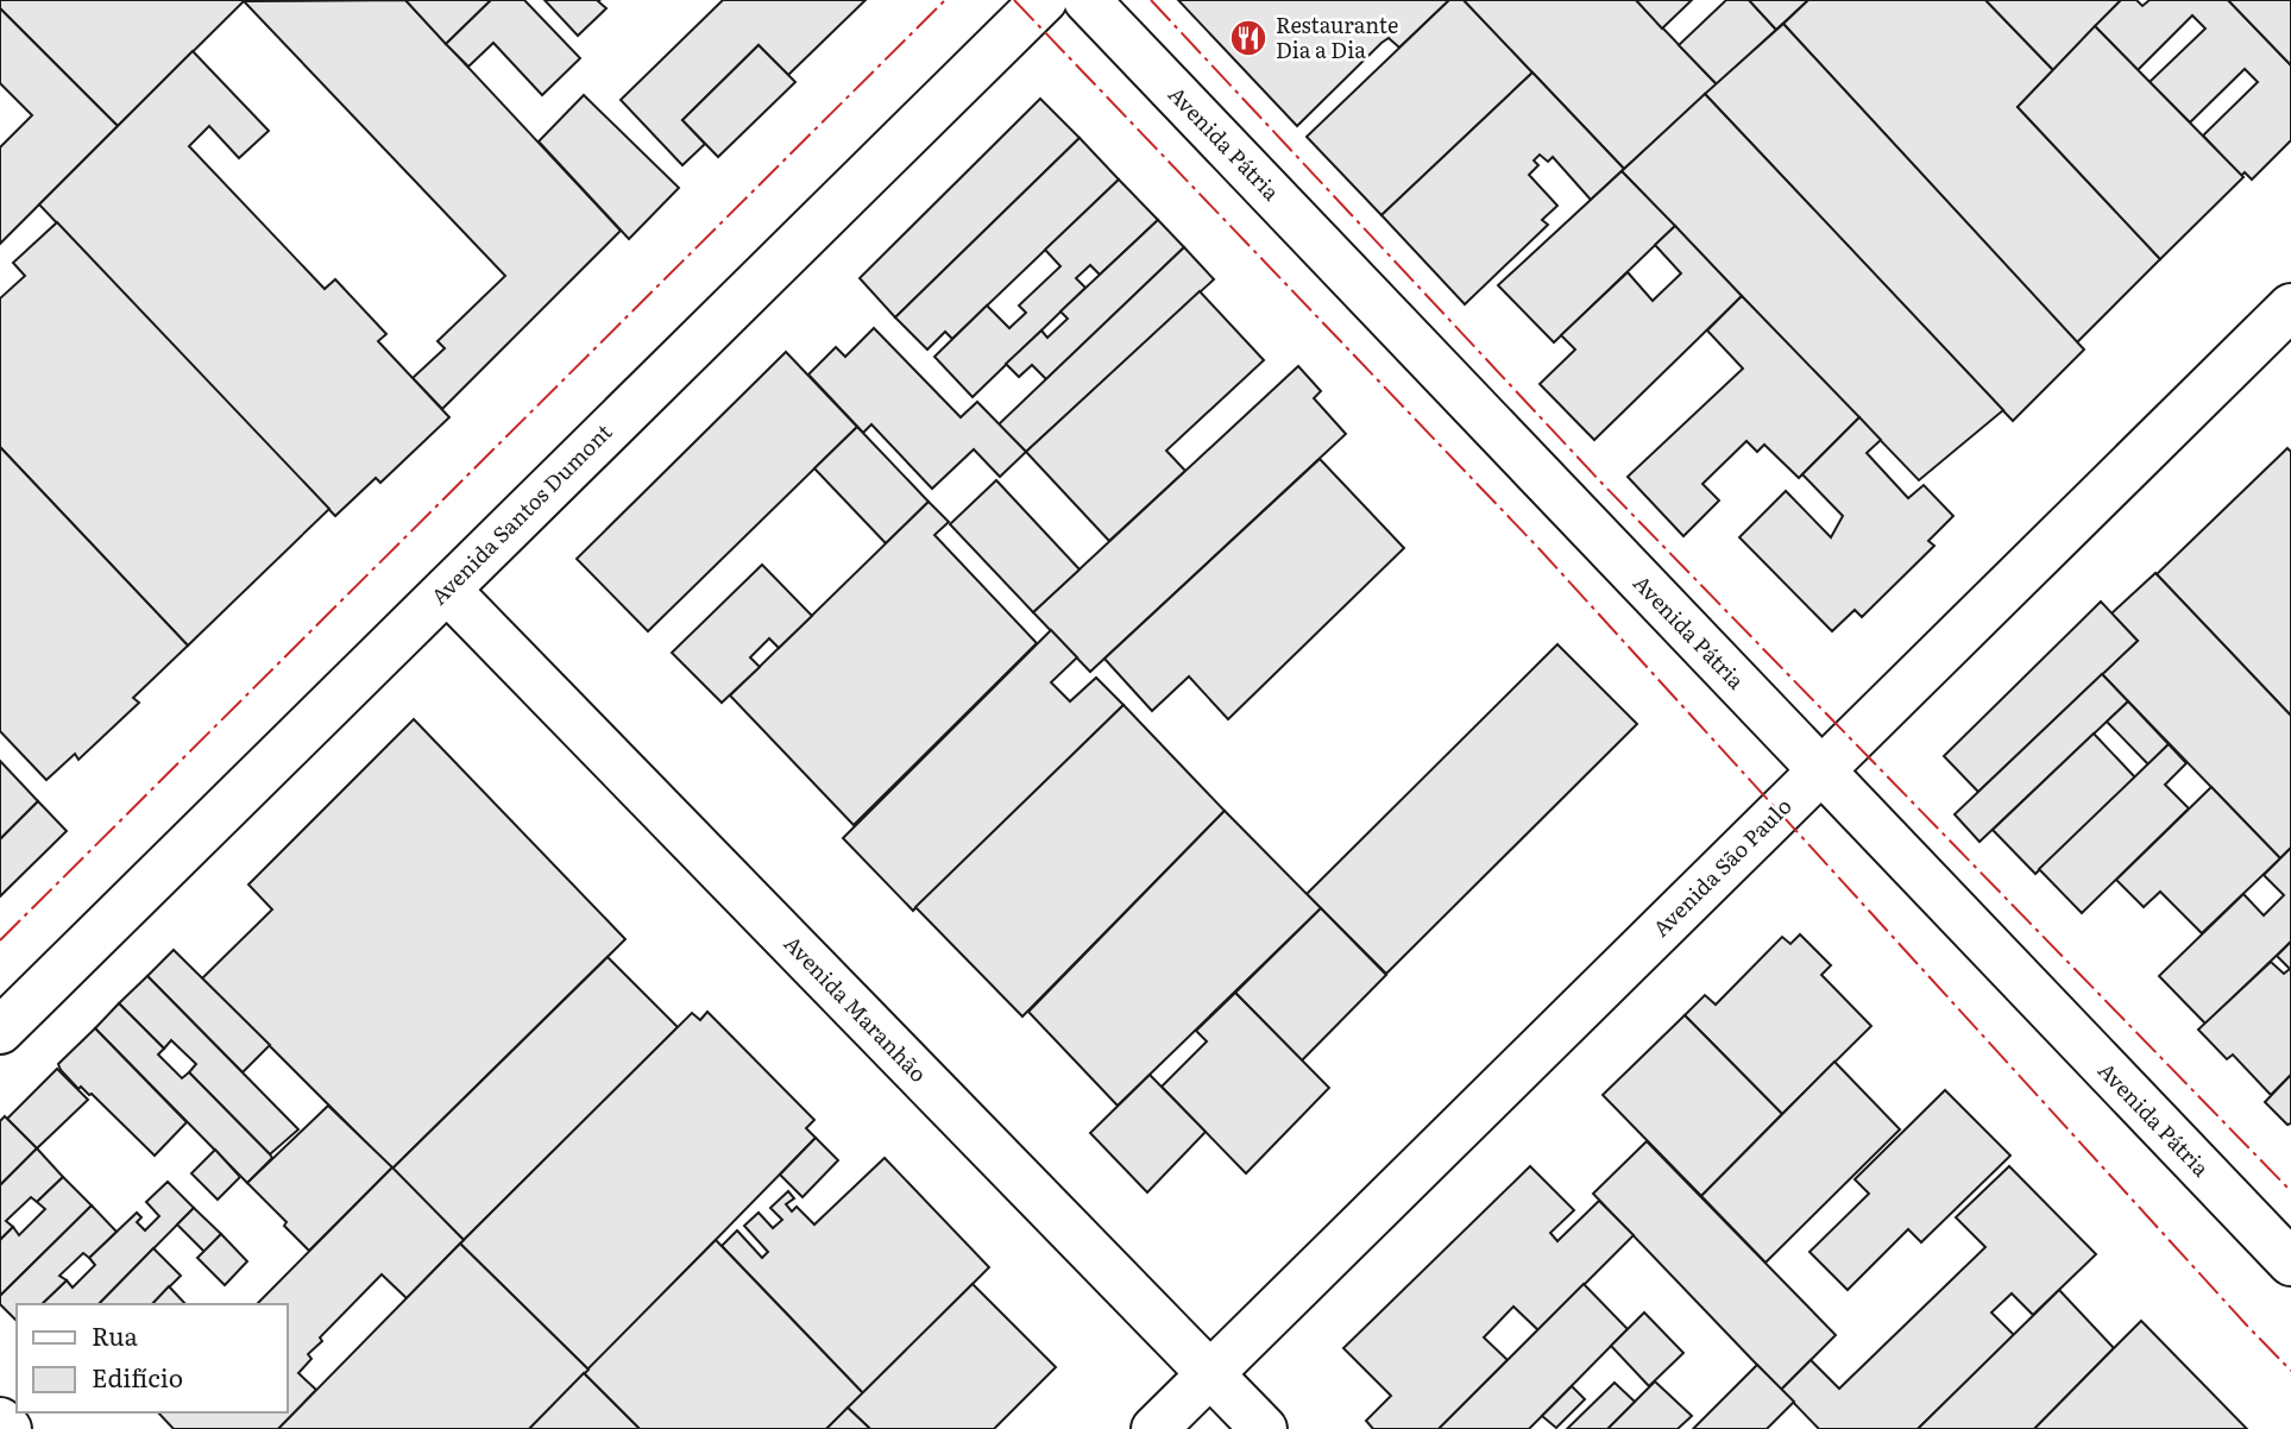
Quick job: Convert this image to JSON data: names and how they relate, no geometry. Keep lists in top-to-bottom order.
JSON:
{
  "streets": {
    "street": [
      "Avenida Pátria",
      "Avenida Santos Dumont",
      "Avenida São Paulo",
      "Avenida Maranhão"
    ]
  },
  "crossings": [
    ["Avenida Pátria", "Avenida São Paulo"],
    ["Avenida Santos Dumont", "Avenida Maranhão"],
    ["Avenida São Paulo", "Avenida Maranhão"]
  ],
  "places": {
    "restaurant": ["Restaurante Dia a Dia"]
  },
  "legend": ["Rua", "Edifício"]
}
